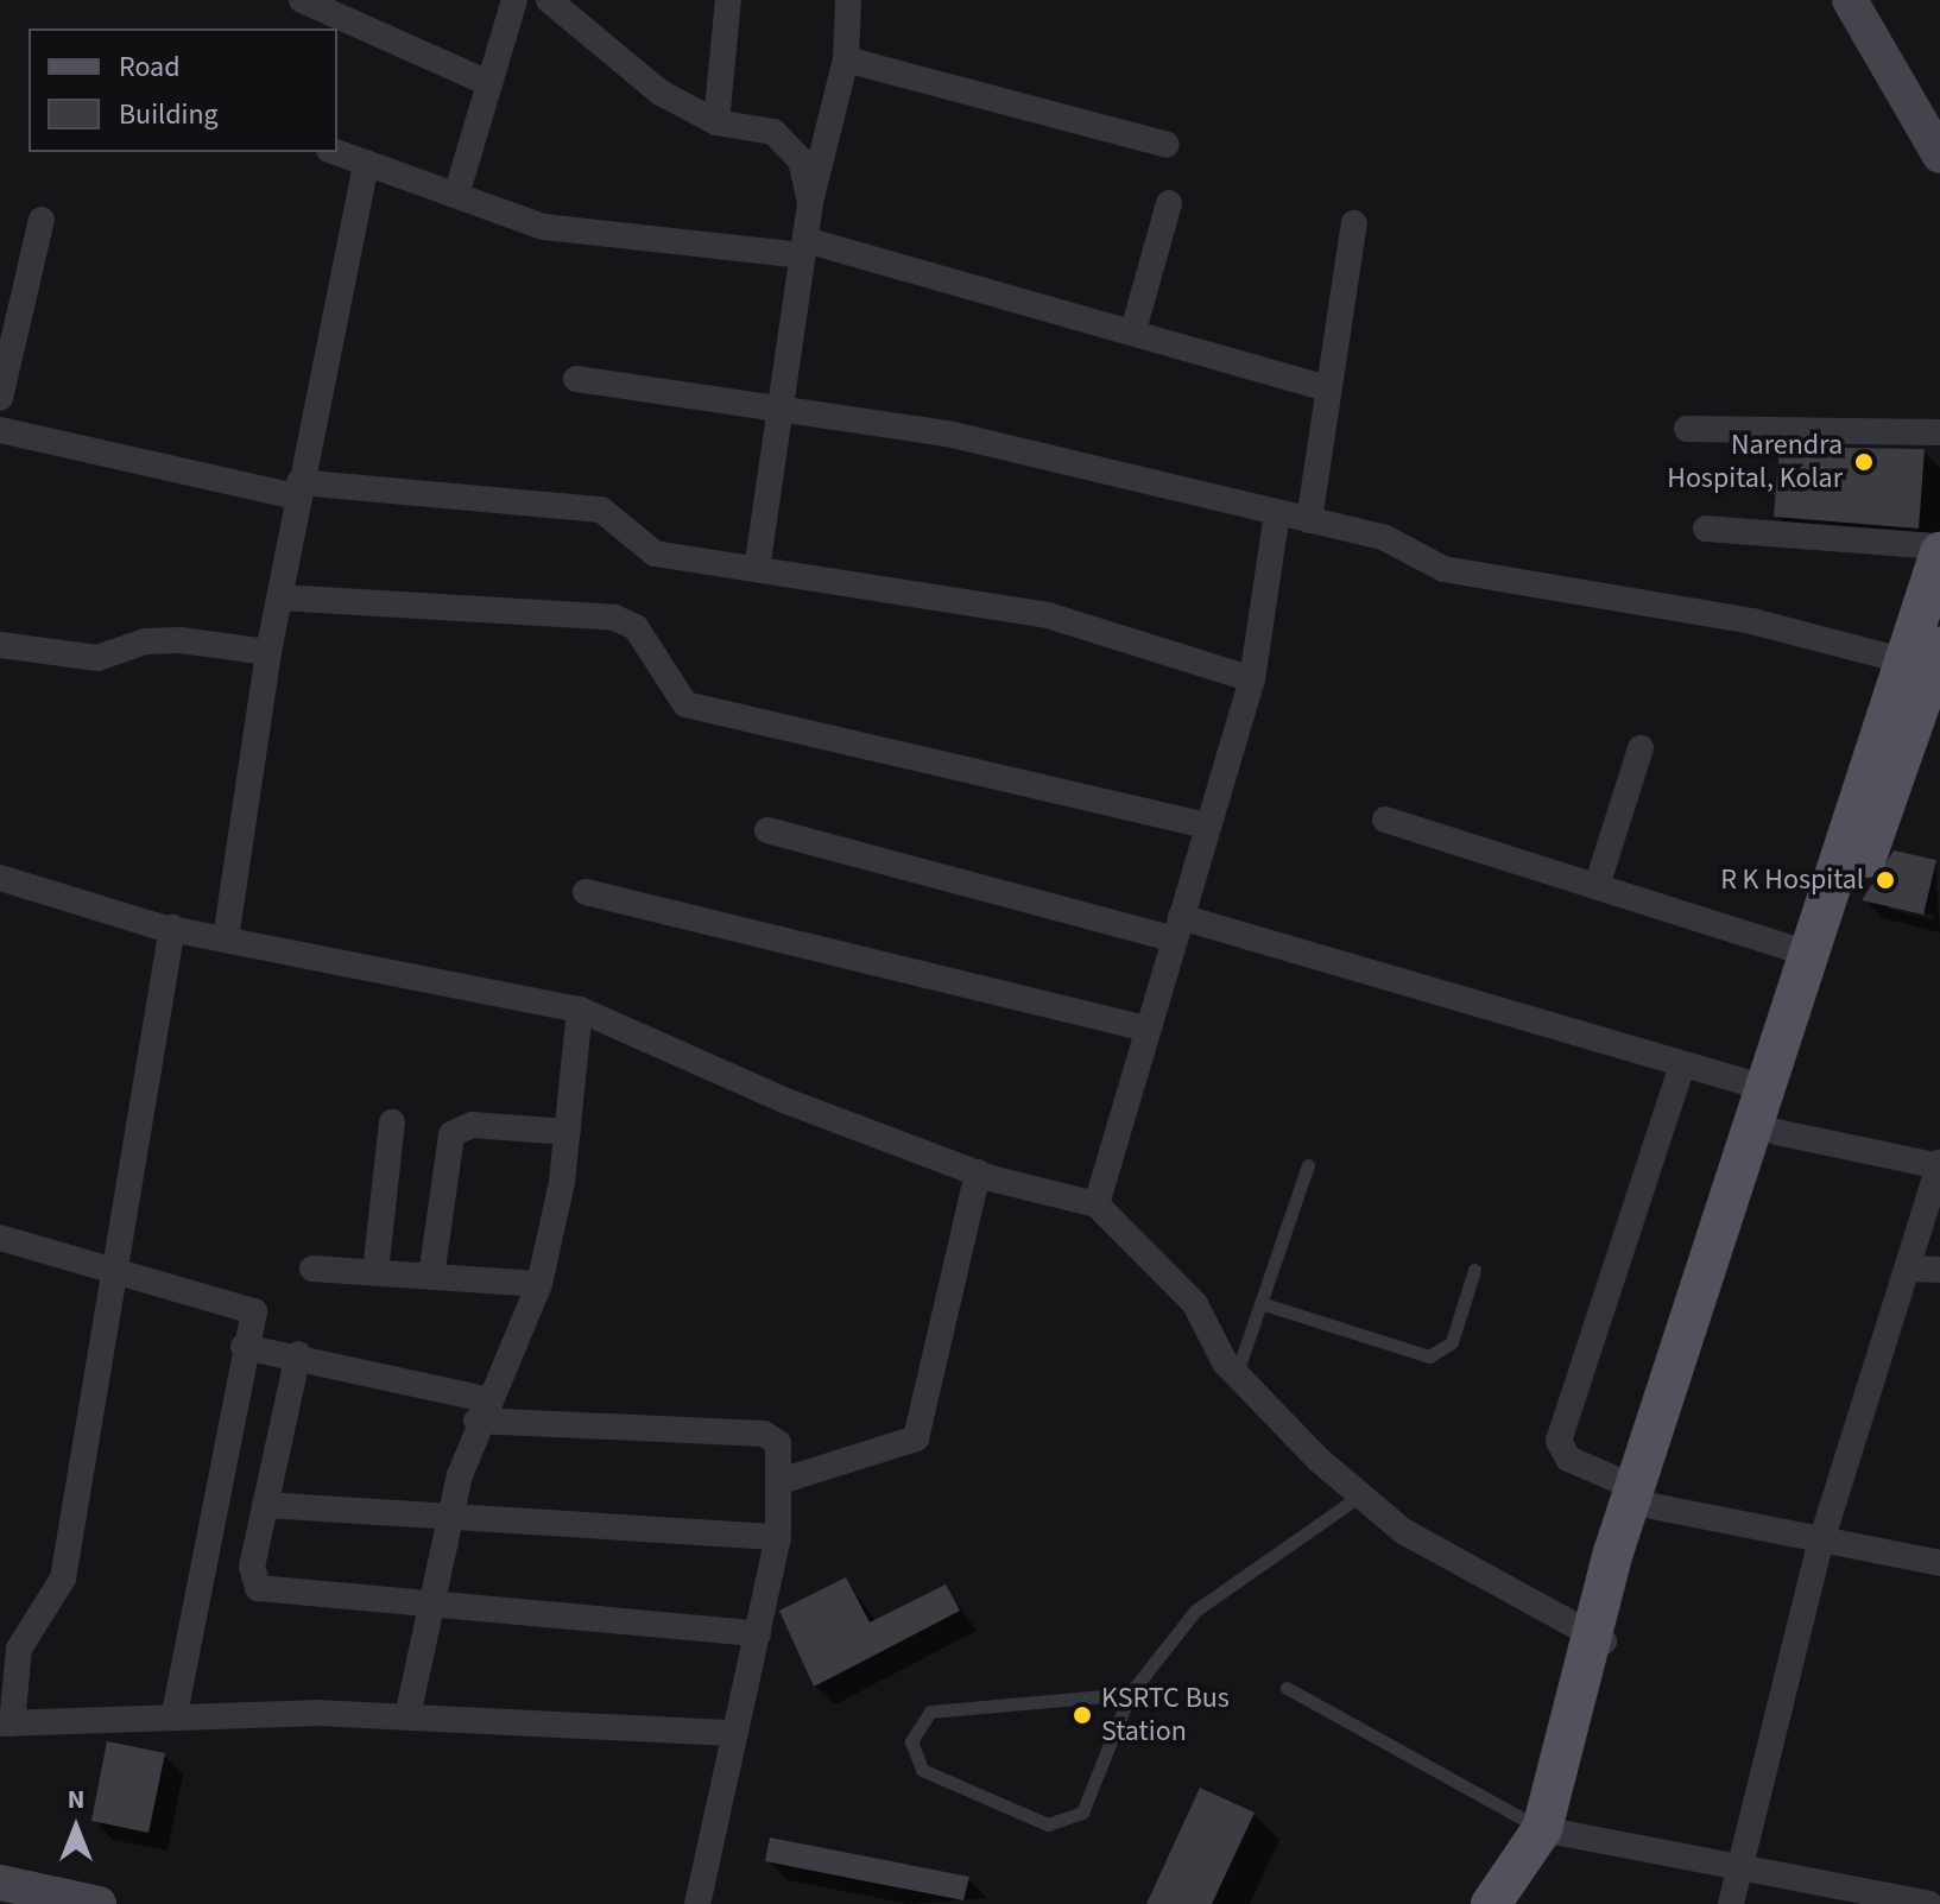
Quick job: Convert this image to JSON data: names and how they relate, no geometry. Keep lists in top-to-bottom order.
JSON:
{
  "places": ["Narendra Hospital, Kolar", "R K Hospital", "KSRTC Bus Station"],
  "legend": ["Road", "Building"],
  "north": "top"
}
